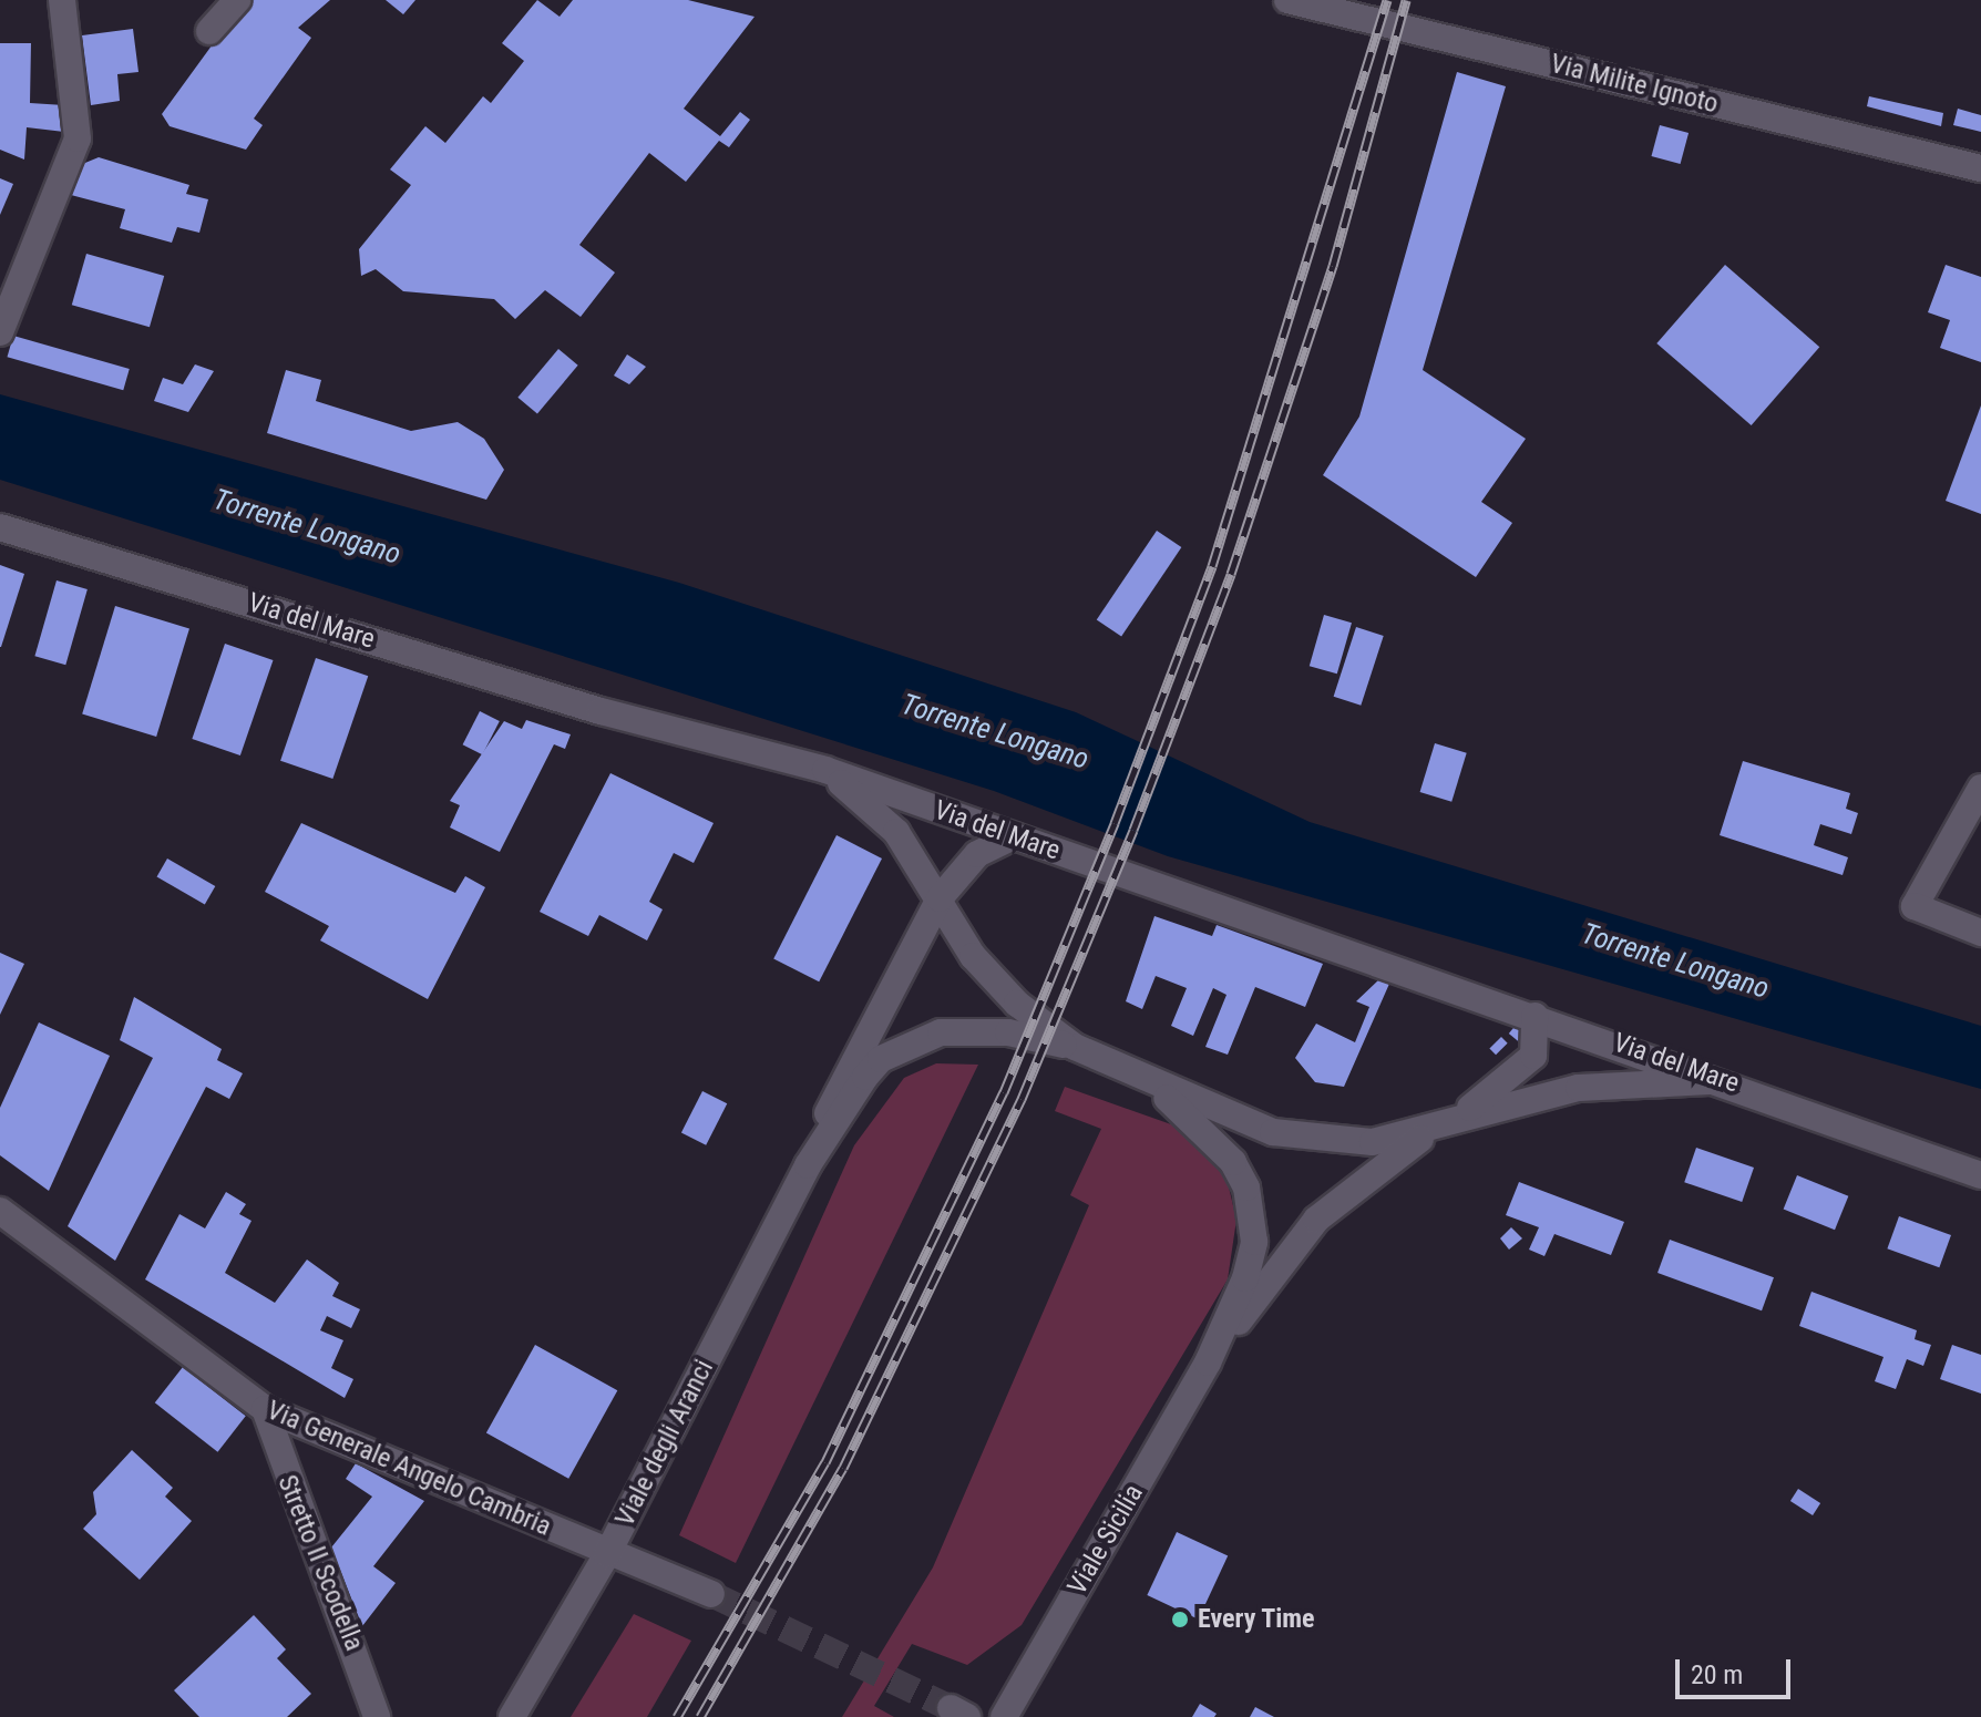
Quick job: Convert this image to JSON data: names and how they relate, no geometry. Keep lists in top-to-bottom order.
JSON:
{
  "streets": {
    "street": [
      "Via Milite Ignoto",
      "Via del Mare",
      "Viale degli Aranci",
      "Via Generale Angelo Cambria",
      "Viale Sicilia",
      "Stretto II Scodella"
    ]
  },
  "crossings": [
    ["Viale degli Aranci", "Via Generale Angelo Cambria"],
    ["Via Generale Angelo Cambria", "Stretto II Scodella"]
  ],
  "water": ["Torrente Longano"],
  "places": ["Every Time"],
  "scale_bar": "20 m"
}
